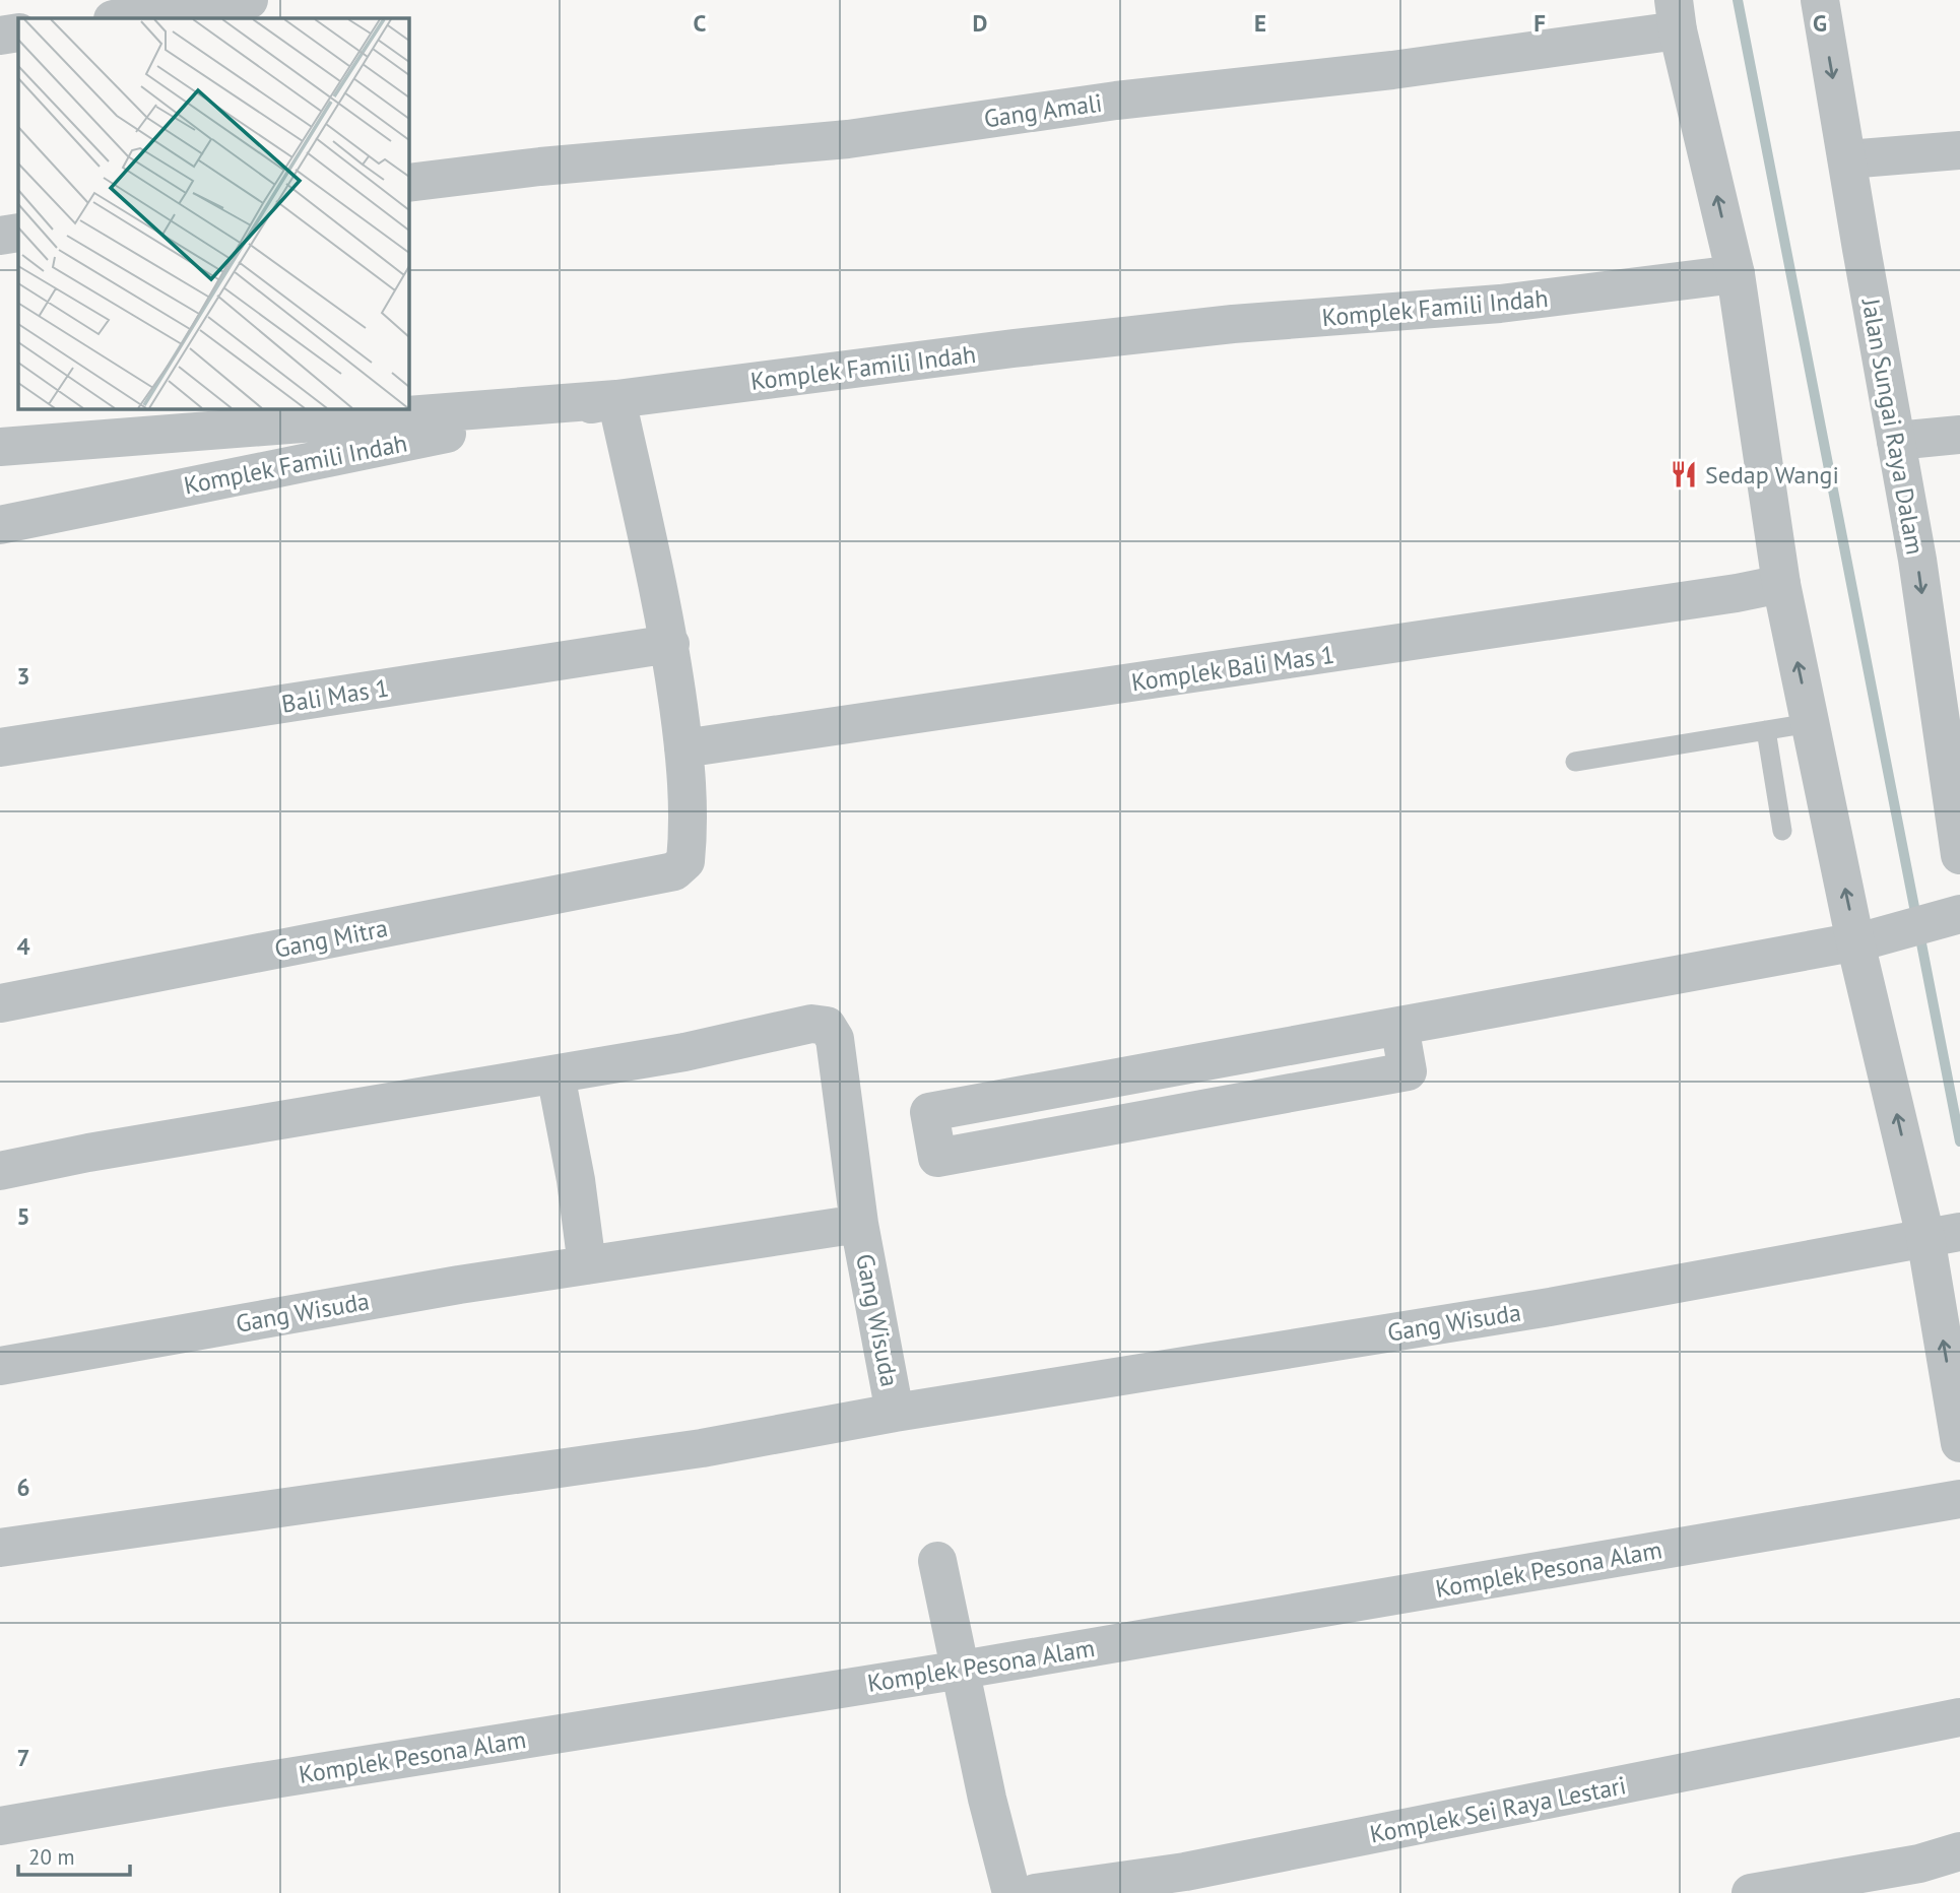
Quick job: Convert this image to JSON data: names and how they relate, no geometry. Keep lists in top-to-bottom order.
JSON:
{
  "streets": {
    "street": [
      "Gang Amali",
      "Komplek Famili Indah",
      "Jalan Sungai Raya Dalam",
      "Komplek Bali Mas 1",
      "Bali Mas 1",
      "Gang Mitra",
      "Gang Wisuda",
      "Komplek Pesona Alam",
      "Komplek Sei Raya Lestari"
    ]
  },
  "crossings": [
    ["Komplek Bali Mas 1", "Gang Mitra"]
  ],
  "places": {
    "restaurant": ["Sedap Wangi"]
  },
  "scale_bar": "20 m",
  "grid": {
    "columns": [
      "C",
      "D",
      "E",
      "F",
      "G"
    ],
    "rows": [
      "3",
      "4",
      "5",
      "6",
      "7"
    ]
  }
}
